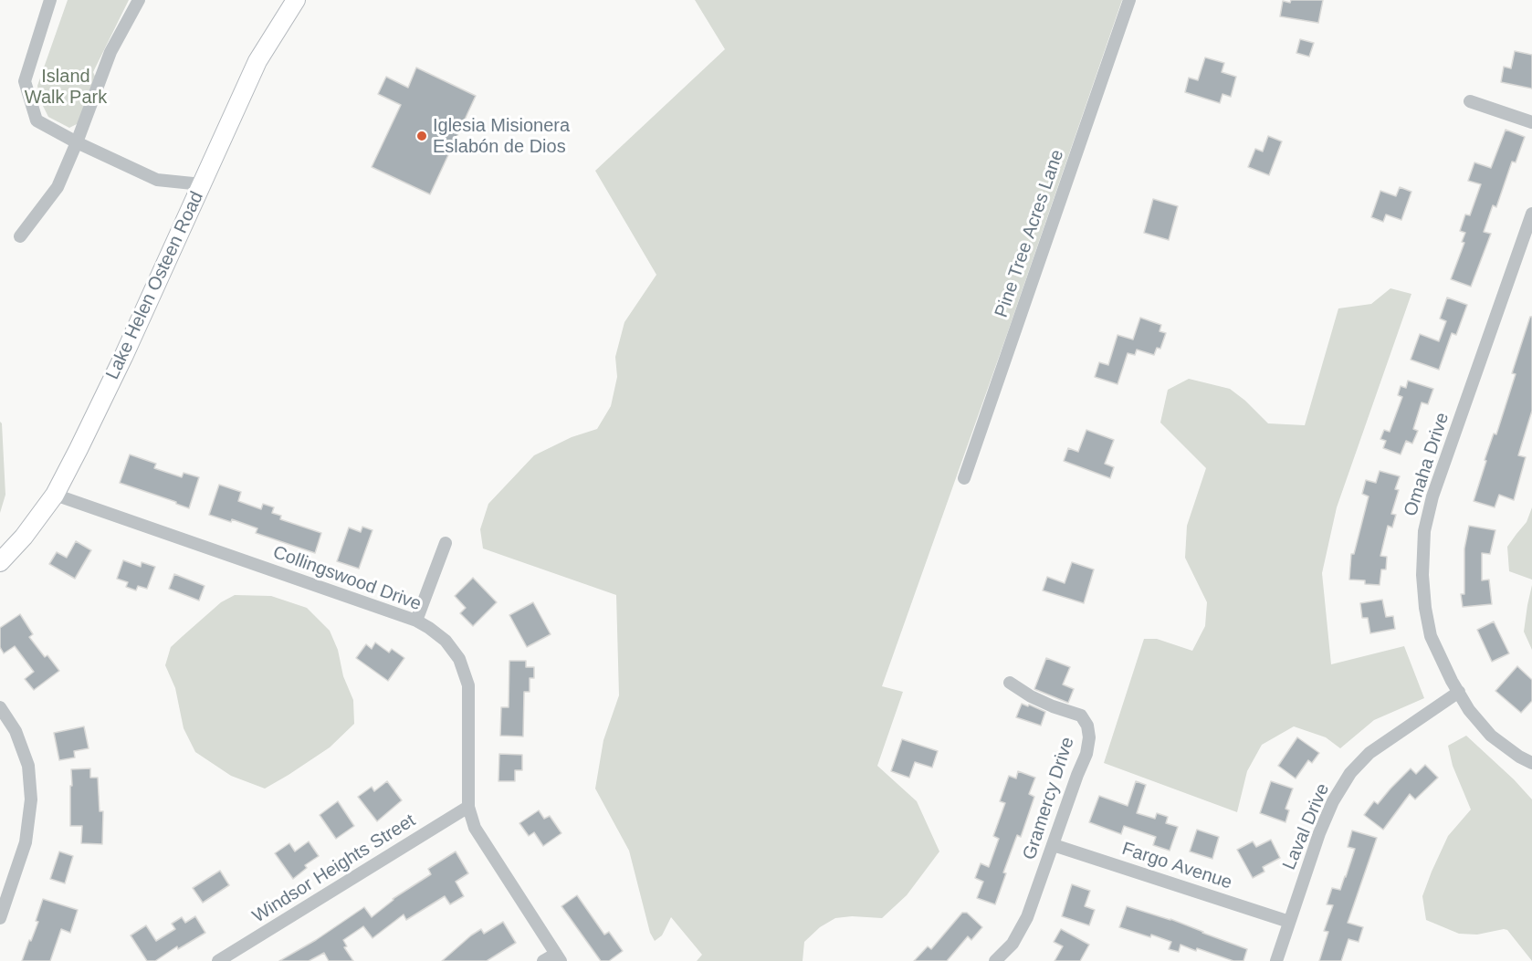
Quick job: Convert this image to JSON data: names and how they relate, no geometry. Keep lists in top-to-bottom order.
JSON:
{
  "streets": {
    "street": [
      "Pine Tree Acres Lane",
      "Lake Helen Osteen Road",
      "Omaha Drive",
      "Collingswood Drive",
      "Gramercy Drive",
      "Laval Drive",
      "Fargo Avenue",
      "Windsor Heights Street"
    ]
  },
  "crossings": [
    ["Lake Helen Osteen Road", "Collingswood Drive"],
    ["Omaha Drive", "Laval Drive"],
    ["Collingswood Drive", "Windsor Heights Street"],
    ["Gramercy Drive", "Fargo Avenue"],
    ["Laval Drive", "Fargo Avenue"]
  ],
  "parks": ["Island Walk Park"],
  "places": ["Iglesia Misionera Eslabón de Dios"]
}
